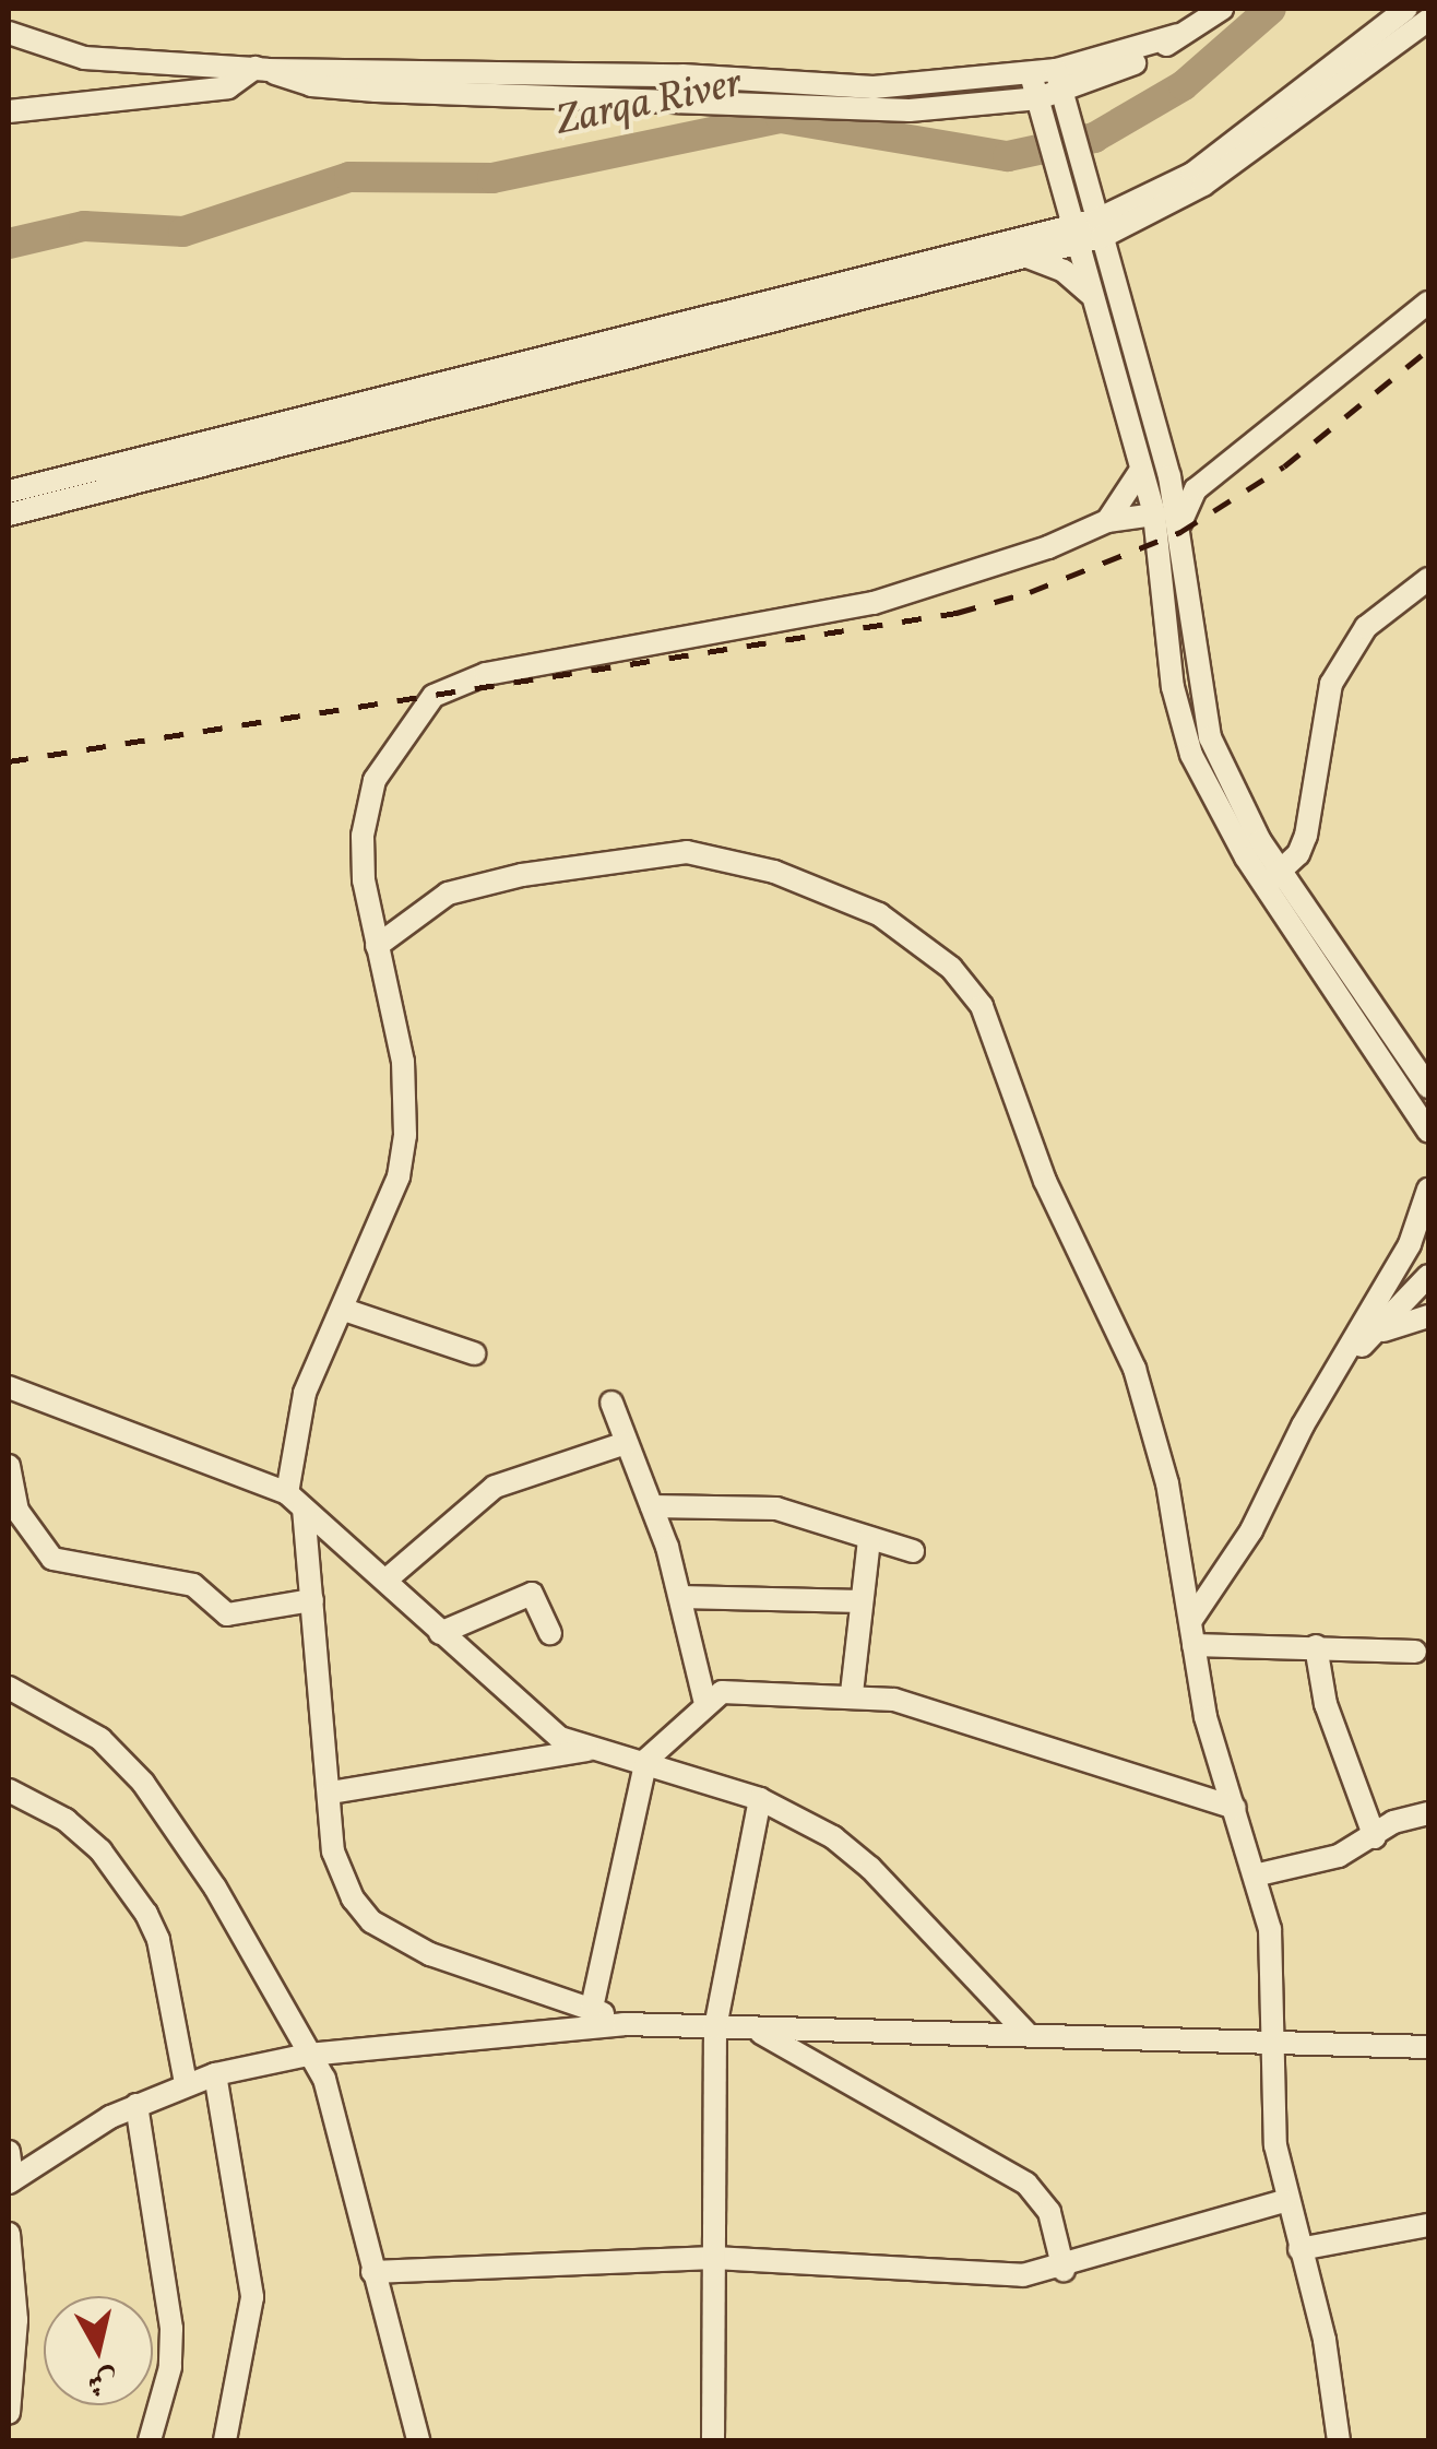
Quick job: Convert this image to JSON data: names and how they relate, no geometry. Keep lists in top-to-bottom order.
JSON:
{
  "water": ["Zarqa River"],
  "north": "bottom"
}
